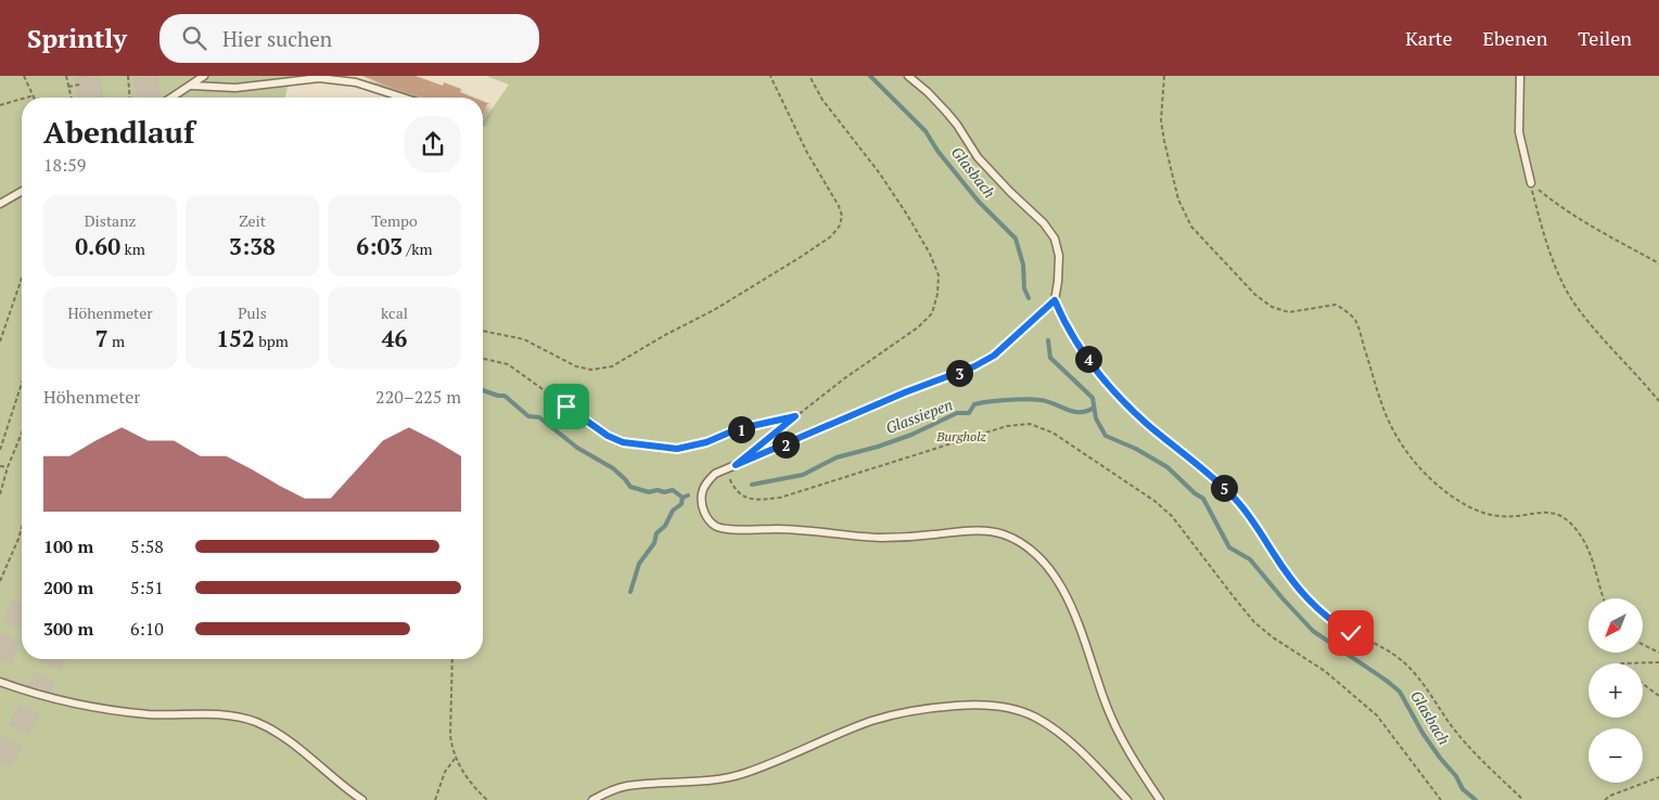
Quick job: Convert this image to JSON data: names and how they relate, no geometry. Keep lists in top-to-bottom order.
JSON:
{
  "water": ["Glasbach", "Glassiepen"],
  "parks": ["Burgholz"],
  "north": "bottom left",
  "page": {
    "header": "Sprintly",
    "search": "Hier suchen",
    "nav": ["Karte", "Ebenen", "Teilen"],
    "heading": ["Abendlauf", "18:59"],
    "stats": [
      ["Distanz", "0.60 km"],
      ["Zeit", "3:38"],
      ["Tempo", "6:03 /km"],
      ["Höhenmeter", "7 m"],
      ["Puls", "152 bpm"],
      ["kcal", "46"]
    ],
    "pins": [
      "4",
      "3",
      "1",
      "2",
      "5"
    ],
    "chart": ["Höhenmeter", "220–225 m"],
    "list": [
      {
        "name": "100 m",
        "note": "5:58"
      },
      {
        "name": "200 m",
        "note": "5:51"
      },
      {
        "name": "300 m",
        "note": "6:10"
      }
    ],
    "map_buttons": ["+", "−"]
  }
}
